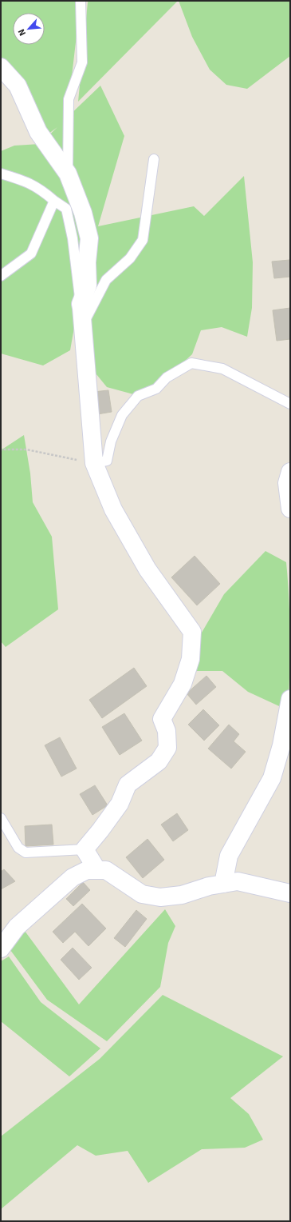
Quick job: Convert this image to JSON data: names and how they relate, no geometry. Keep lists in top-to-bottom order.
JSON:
{
  "north": "bottom left"
}
